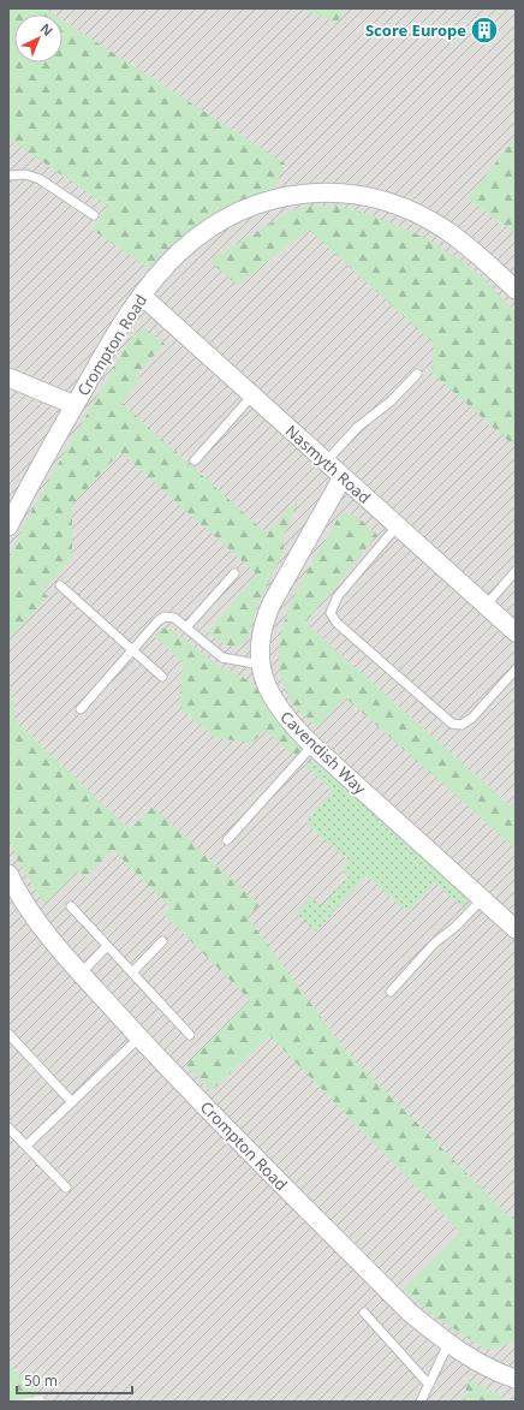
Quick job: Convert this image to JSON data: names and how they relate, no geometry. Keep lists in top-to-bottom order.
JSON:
{
  "streets": {
    "street": ["Crompton Road", "Nasmyth Road", "Cavendish Way"]
  },
  "crossings": [
    ["Crompton Road", "Nasmyth Road"],
    ["Nasmyth Road", "Cavendish Way"]
  ],
  "places": {
    "building": ["Score Europe"]
  },
  "scale_bar": "50 m",
  "north": "top right"
}
